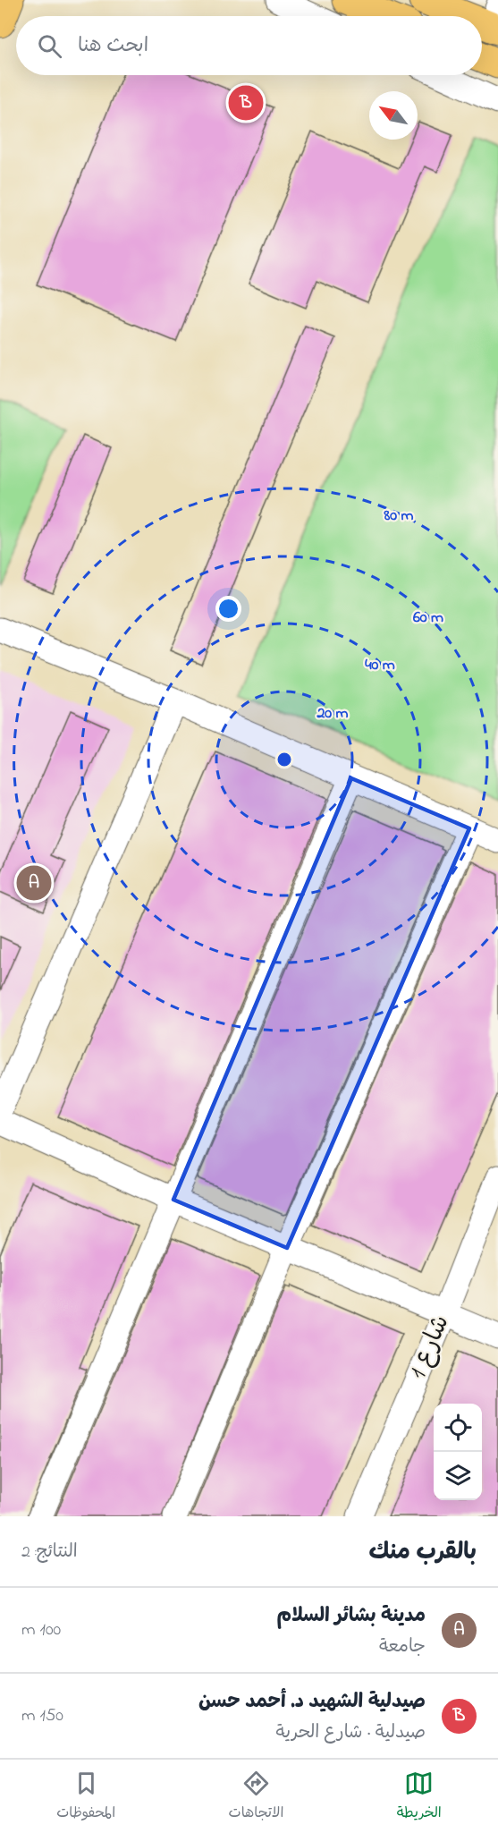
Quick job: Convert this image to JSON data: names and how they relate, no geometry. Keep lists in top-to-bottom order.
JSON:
{
  "streets": {
    "street": ["شارع 1"]
  },
  "north": "top left",
  "page": {
    "search": "ابحث هنا",
    "pins": ["B", "A"],
    "heading": ["بالقرب منك", "النتائج: 2"],
    "list": [
      {
        "mark": "A",
        "name": "مدينة بشائر السلام",
        "note": "جامعة",
        "value": "100 m"
      },
      {
        "mark": "B",
        "name": "صيدلية الشهيد د. أحمد حسن",
        "note": "صيدلية · شارع الحرية",
        "value": "150 m"
      }
    ],
    "nav": ["الخريطة", "الاتجاهات", "المحفوظات"]
  },
  "rings": [
    "80 m",
    "60 m",
    "40 m",
    "20 m"
  ]
}
